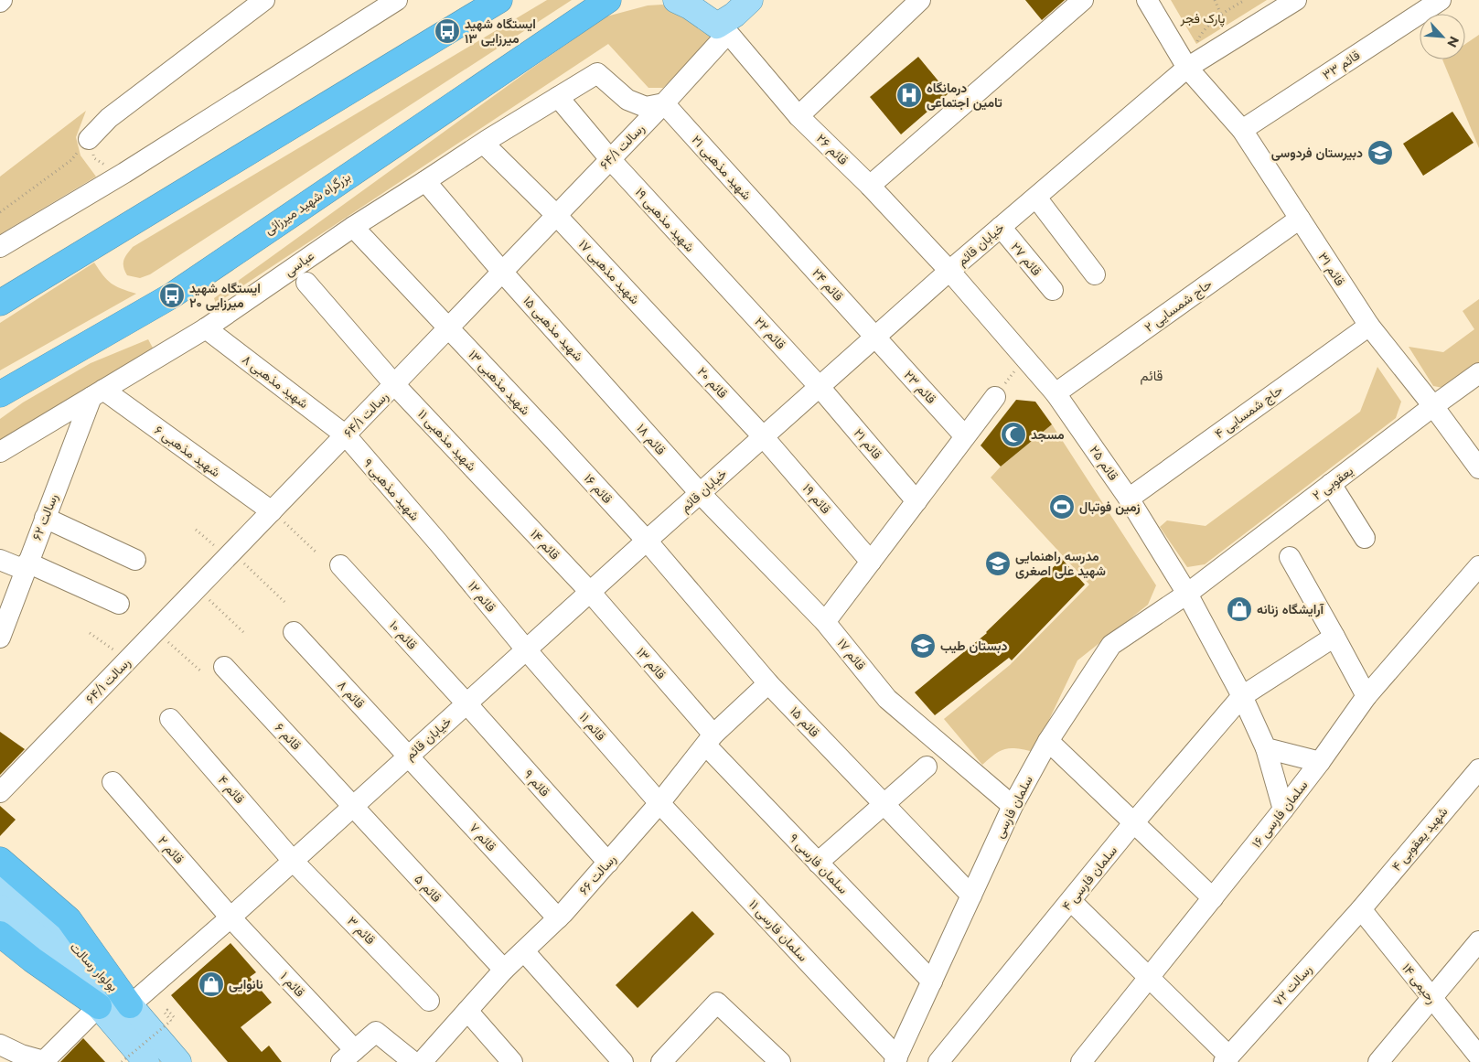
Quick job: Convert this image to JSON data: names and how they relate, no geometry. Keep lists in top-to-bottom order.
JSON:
{
  "streets": {
    "highway": ["بزرگراه شهید میرزائی"],
    "main road": ["بولوار رسالت"],
    "street": [
      "قائم ۳۳",
      "رسالت ۶۴/۱",
      "قائم ۲۶",
      "شهید مذهبی ۲۱",
      "شهید مذهبی ۱۹",
      "خیابان قائم",
      "قائم ۲۷",
      "عباسی",
      "قائم ۳۱",
      "شهید مذهبی ۱۷",
      "قائم ۲۴",
      "حاج شمسایی ۲",
      "شهید مذهبی ۱۵",
      "قائم ۲۲",
      "شهید مذهبی ۸",
      "شهید مذهبی ۱۳",
      "قائم ۲۰",
      "قائم ۲۳",
      "حاج شمسایی ۴",
      "قائم ۱۸",
      "شهید مذهبی ۱۱",
      "قائم ۲۱",
      "شهید مذهبی ۶",
      "قائم ۲۵",
      "یعقوبی ۲",
      "قائم ۱۶",
      "شهید مذهبی ۹",
      "قائم ۱۹",
      "رسالت ۶۲",
      "قائم ۱۴",
      "قائم ۱۲",
      "قائم ۱۰",
      "قائم ۱۷",
      "قائم ۱۳",
      "قائم ۸",
      "قائم ۱۵",
      "قائم ۱۱",
      "قائم ۶",
      "قائم ۹",
      "قائم ۴",
      "سلمان فارسی",
      "سلمان فارسی ۱۶",
      "قائم ۷",
      "شهید یعقوبی ۴",
      "قائم ۲",
      "سلمان فارسی ۹",
      "رسالت ۶۶",
      "سلمان فارسی ۴",
      "قائم ۵",
      "قائم ۳",
      "سلمان فارسی ۱۱",
      "رحیمی ۱۴",
      "قائم ۱",
      "رسالت ۷۲"
    ]
  },
  "crossings": [
    ["قائم ۳۳", "قائم ۳۱"],
    ["رسالت ۶۴/۱", "قائم ۲۶"],
    ["رسالت ۶۴/۱", "شهید مذهبی ۲۱"],
    ["رسالت ۶۴/۱", "شهید مذهبی ۱۹"],
    ["رسالت ۶۴/۱", "عباسی"],
    ["رسالت ۶۴/۱", "شهید مذهبی ۱۷"],
    ["رسالت ۶۴/۱", "شهید مذهبی ۱۵"],
    ["رسالت ۶۴/۱", "شهید مذهبی ۸"],
    ["رسالت ۶۴/۱", "شهید مذهبی ۱۳"],
    ["رسالت ۶۴/۱", "شهید مذهبی ۱۱"],
    ["رسالت ۶۴/۱", "شهید مذهبی ۶"],
    ["رسالت ۶۴/۱", "شهید مذهبی ۹"],
    ["قائم ۲۶", "خیابان قائم"],
    ["قائم ۲۶", "قائم ۲۵"],
    ["شهید مذهبی ۲۱", "عباسی"],
    ["شهید مذهبی ۲۱", "قائم ۲۴"],
    ["شهید مذهبی ۱۹", "عباسی"],
    ["شهید مذهبی ۱۹", "قائم ۲۲"],
    ["خیابان قائم", "قائم ۲۷"],
    ["خیابان قائم", "قائم ۳۱"],
    ["خیابان قائم", "قائم ۲۴"],
    ["خیابان قائم", "قائم ۲۲"],
    ["خیابان قائم", "قائم ۲۰"],
    ["خیابان قائم", "قائم ۲۳"],
    ["خیابان قائم", "قائم ۱۸"],
    ["خیابان قائم", "قائم ۲۱"],
    ["خیابان قائم", "قائم ۲۵"],
    ["خیابان قائم", "قائم ۱۶"],
    ["خیابان قائم", "قائم ۱۹"],
    ["خیابان قائم", "قائم ۱۴"],
    ["خیابان قائم", "قائم ۱۲"],
    ["خیابان قائم", "قائم ۱۰"],
    ["خیابان قائم", "قائم ۱۷"],
    ["خیابان قائم", "قائم ۱۳"],
    ["خیابان قائم", "قائم ۸"],
    ["خیابان قائم", "قائم ۱۵"],
    ["خیابان قائم", "قائم ۱۱"],
    ["خیابان قائم", "قائم ۶"],
    ["خیابان قائم", "قائم ۹"],
    ["خیابان قائم", "قائم ۴"],
    ["خیابان قائم", "قائم ۷"],
    ["خیابان قائم", "قائم ۲"],
    ["خیابان قائم", "قائم ۵"],
    ["خیابان قائم", "قائم ۳"],
    ["خیابان قائم", "بولوار رسالت"],
    ["خیابان قائم", "قائم ۱"],
    ["عباسی", "شهید مذهبی ۱۵"],
    ["عباسی", "شهید مذهبی ۸"],
    ["عباسی", "شهید مذهبی ۱۳"],
    ["عباسی", "شهید مذهبی ۶"],
    ["عباسی", "رسالت ۶۲"],
    ["قائم ۳۱", "حاج شمسایی ۲"],
    ["قائم ۳۱", "حاج شمسایی ۴"],
    ["قائم ۳۱", "یعقوبی ۲"],
    ["شهید مذهبی ۱۷", "قائم ۲۰"],
    ["قائم ۲۴", "قائم ۲۳"],
    ["حاج شمسایی ۲", "قائم ۲۵"],
    ["شهید مذهبی ۱۵", "قائم ۱۸"],
    ["قائم ۲۲", "قائم ۲۱"],
    ["شهید مذهبی ۸", "شهید مذهبی ۹"],
    ["شهید مذهبی ۱۳", "قائم ۱۶"],
    ["قائم ۲۰", "قائم ۱۹"],
    ["حاج شمسایی ۴", "قائم ۲۵"],
    ["قائم ۱۸", "قائم ۱۷"],
    ["شهید مذهبی ۱۱", "قائم ۱۴"],
    ["شهید مذهبی ۶", "رسالت ۶۲"],
    ["قائم ۲۵", "یعقوبی ۲"],
    ["قائم ۲۵", "سلمان فارسی"],
    ["قائم ۲۵", "سلمان فارسی ۱۶"],
    ["قائم ۲۵", "سلمان فارسی ۴"],
    ["یعقوبی ۲", "سلمان فارسی"],
    ["قائم ۱۶", "قائم ۱۵"],
    ["شهید مذهبی ۹", "قائم ۱۲"],
    ["قائم ۱۴", "قائم ۱۳"],
    ["قائم ۱۲", "قائم ۱۱"],
    ["قائم ۱۰", "قائم ۹"],
    ["قائم ۱۷", "سلمان فارسی"],
    ["قائم ۱۳", "سلمان فارسی ۹"],
    ["قائم ۱۳", "رسالت ۶۶"],
    ["قائم ۸", "قائم ۷"],
    ["قائم ۱۵", "سلمان فارسی"],
    ["قائم ۱۵", "رسالت ۶۶"],
    ["قائم ۱۱", "رسالت ۶۶"],
    ["قائم ۱۱", "سلمان فارسی ۱۱"],
    ["قائم ۶", "قائم ۵"],
    ["قائم ۹", "رسالت ۶۶"],
    ["قائم ۴", "قائم ۳"],
    ["سلمان فارسی", "سلمان فارسی ۹"],
    ["سلمان فارسی", "سلمان فارسی ۱۱"],
    ["قائم ۷", "رسالت ۶۶"],
    ["شهید یعقوبی ۴", "رحیمی ۱۴"],
    ["شهید یعقوبی ۴", "رسالت ۷۲"],
    ["قائم ۲", "قائم ۱"],
    ["سلمان فارسی ۹", "رسالت ۶۶"],
    ["رسالت ۶۶", "قائم ۵"],
    ["رسالت ۶۶", "سلمان فارسی ۱۱"],
    ["رحیمی ۱۴", "رسالت ۷۲"]
  ],
  "districts": ["قائم"],
  "parks": ["پارک فجر"],
  "places": {
    "bus stop": ["ایستگاه شهید میرزایی ۱۳", "ایستگاه شهید میرزایی ۲۰"],
    "hospital": ["درمانگاه تامین اجتماعی"],
    "school or university": ["دبیرستان فردوسی", "مدرسه راهنمایی شهید علی اصغری", "دبستان طیب"],
    "mosque": ["مسجد"],
    "sports": ["زمین فوتبال"],
    "shop": ["آرایشگاه زنانه", "نانوایی"]
  },
  "north": "bottom right"
}
